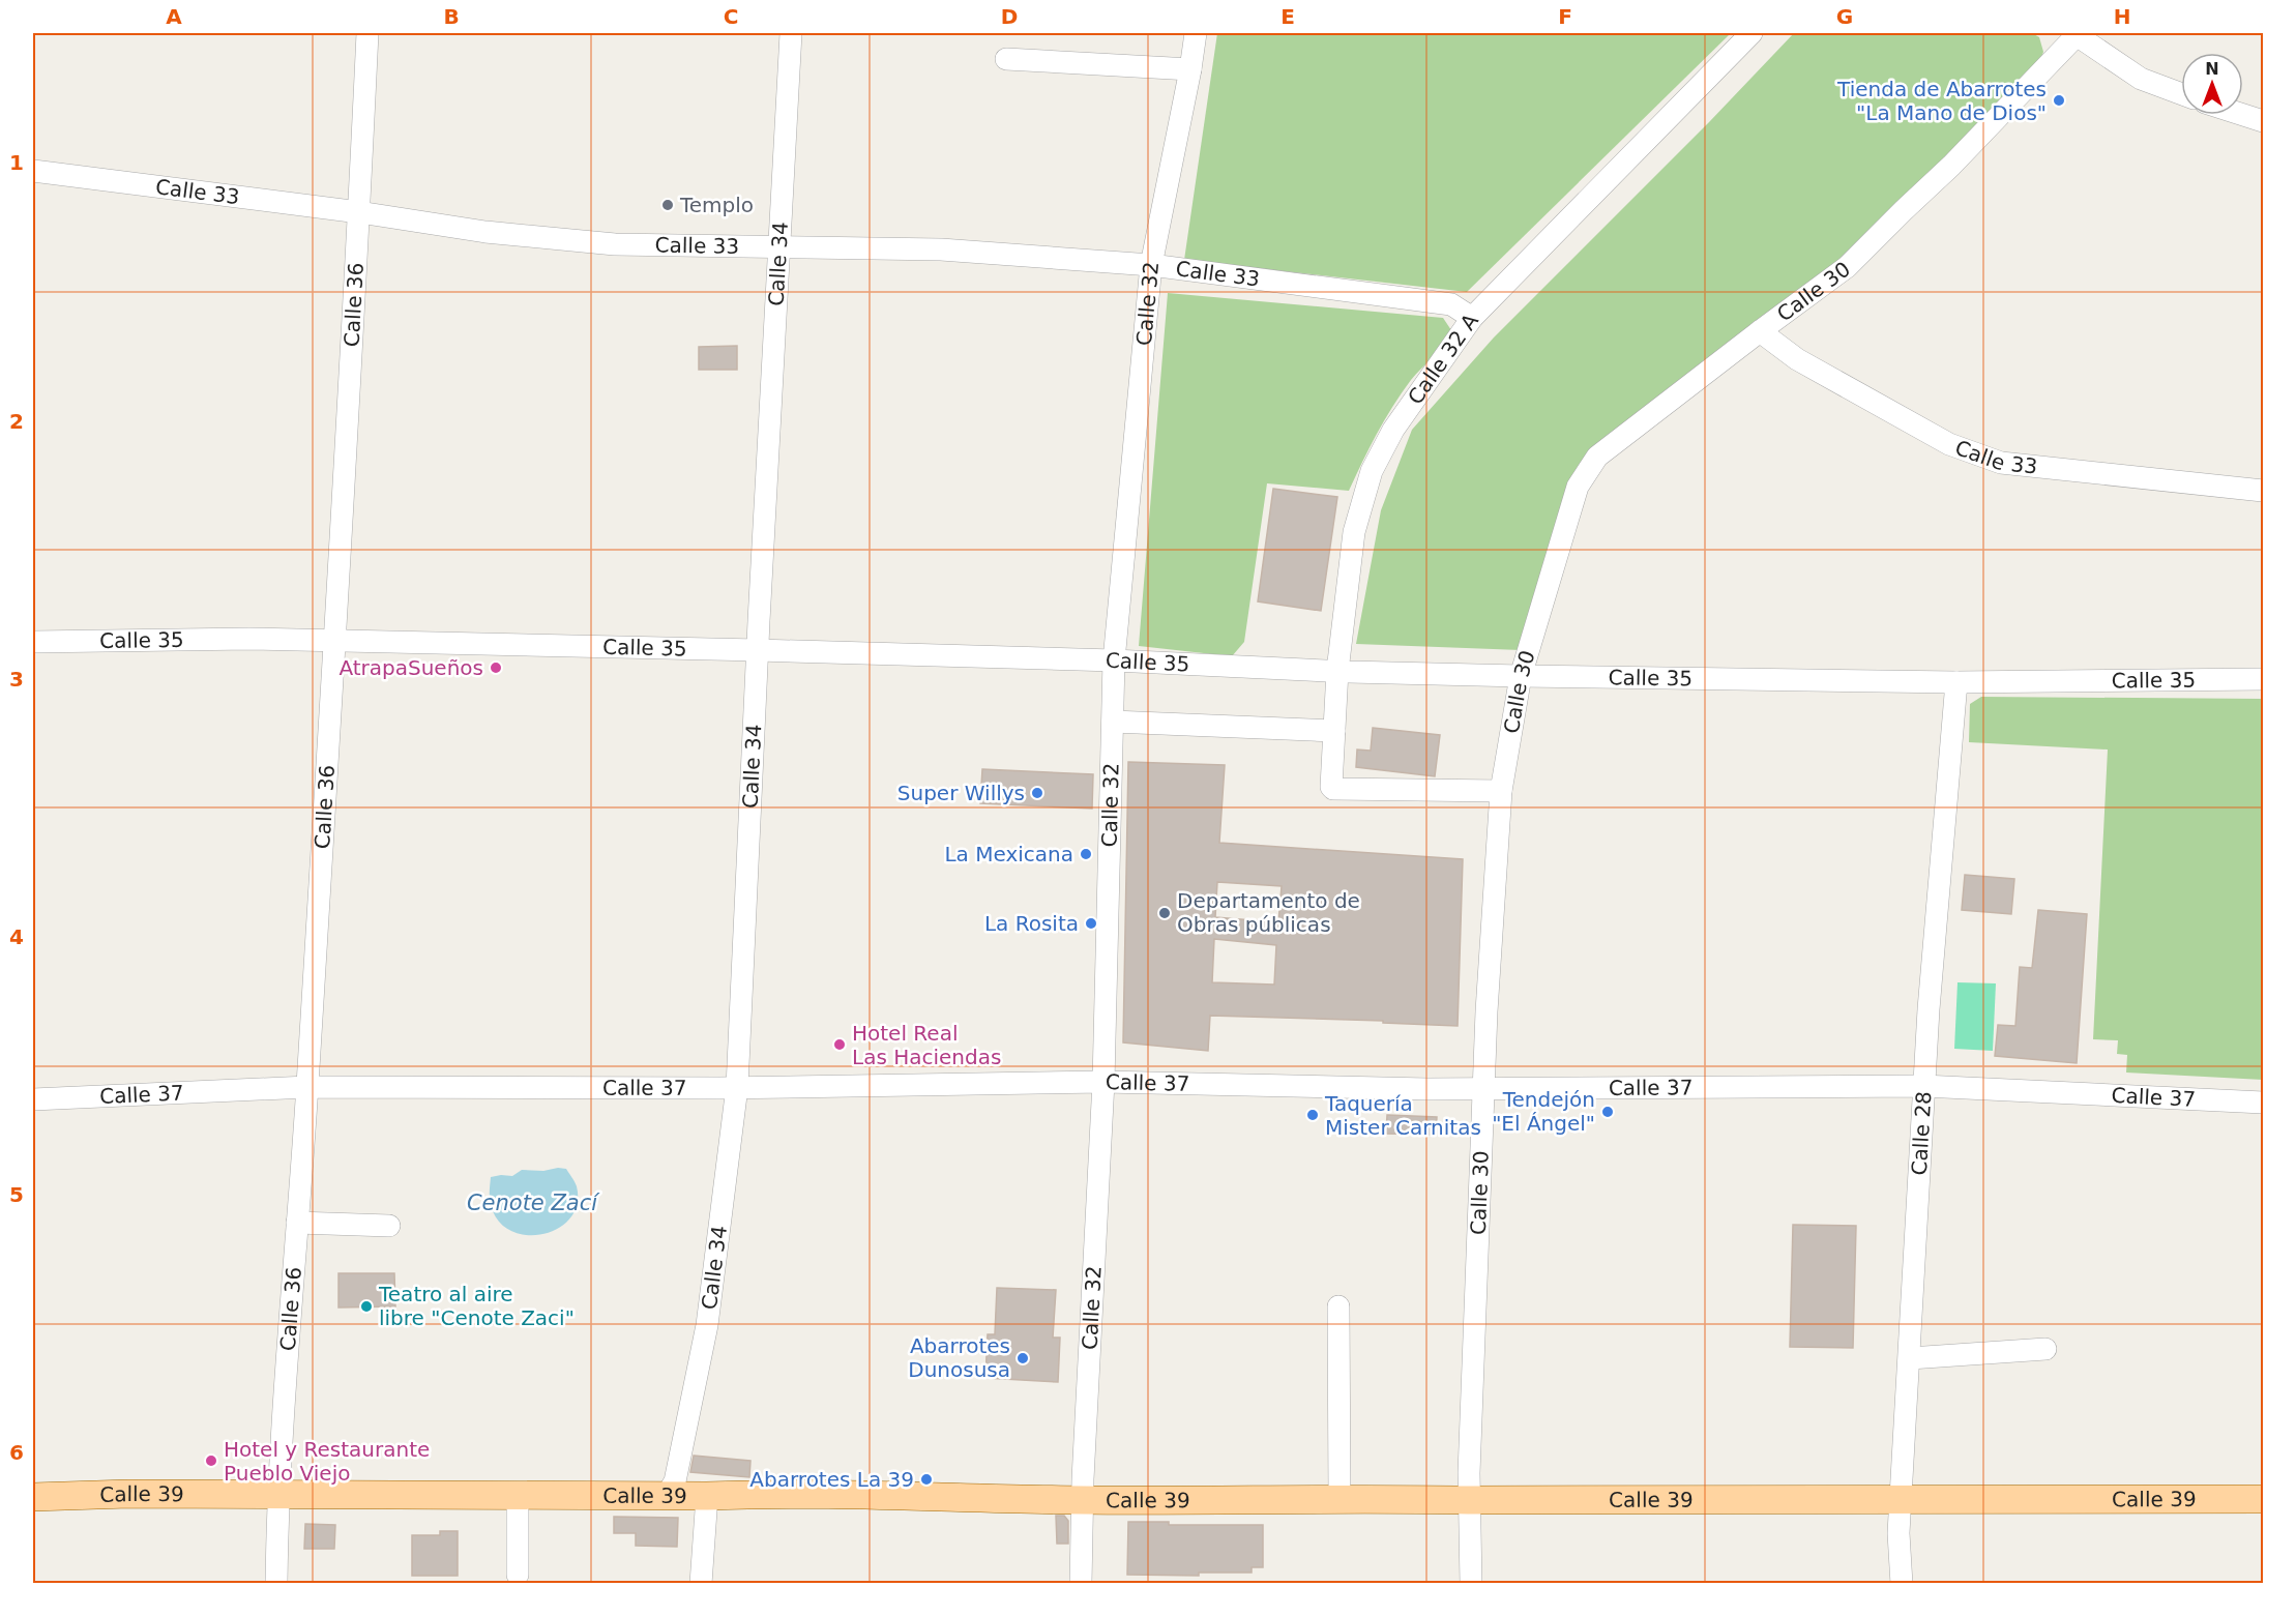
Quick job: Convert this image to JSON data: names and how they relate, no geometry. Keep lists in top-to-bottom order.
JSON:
{
  "streets": {
    "main road": ["Calle 39"],
    "street": [
      "Calle 33",
      "Calle 34",
      "Calle 30",
      "Calle 32",
      "Calle 36",
      "Calle 32 A",
      "Calle 35",
      "Calle 37",
      "Calle 28"
    ]
  },
  "crossings": [
    ["Calle 33", "Calle 34"],
    ["Calle 33", "Calle 30"],
    ["Calle 33", "Calle 32"],
    ["Calle 33", "Calle 36"],
    ["Calle 33", "Calle 32 A"],
    ["Calle 34", "Calle 35"],
    ["Calle 34", "Calle 37"],
    ["Calle 34", "Calle 39"],
    ["Calle 30", "Calle 32 A"],
    ["Calle 30", "Calle 35"],
    ["Calle 30", "Calle 37"],
    ["Calle 30", "Calle 39"],
    ["Calle 32", "Calle 35"],
    ["Calle 32", "Calle 37"],
    ["Calle 32", "Calle 39"],
    ["Calle 36", "Calle 35"],
    ["Calle 36", "Calle 37"],
    ["Calle 36", "Calle 39"],
    ["Calle 32 A", "Calle 35"],
    ["Calle 35", "Calle 28"],
    ["Calle 37", "Calle 28"],
    ["Calle 28", "Calle 39"]
  ],
  "water": ["Cenote Zací"],
  "places": [
    "Tienda de Abarrotes \"La Mano de Dios\"",
    "Templo",
    "AtrapaSueños",
    "Super Willys",
    "La Mexicana",
    "Departamento de Obras públicas",
    "La Rosita",
    "Hotel Real Las Haciendas",
    "Tendejón \"El Ángel\"",
    "Taquería Mister Carnitas",
    "Teatro al aire libre \"Cenote Zaci\"",
    "Abarrotes Dunosusa",
    "Hotel y Restaurante Pueblo Viejo",
    "Abarrotes La 39"
  ],
  "north": "top",
  "grid": {
    "columns": [
      "A",
      "B",
      "C",
      "D",
      "E",
      "F",
      "G",
      "H"
    ],
    "rows": [
      "1",
      "2",
      "3",
      "4",
      "5",
      "6"
    ]
  }
}
